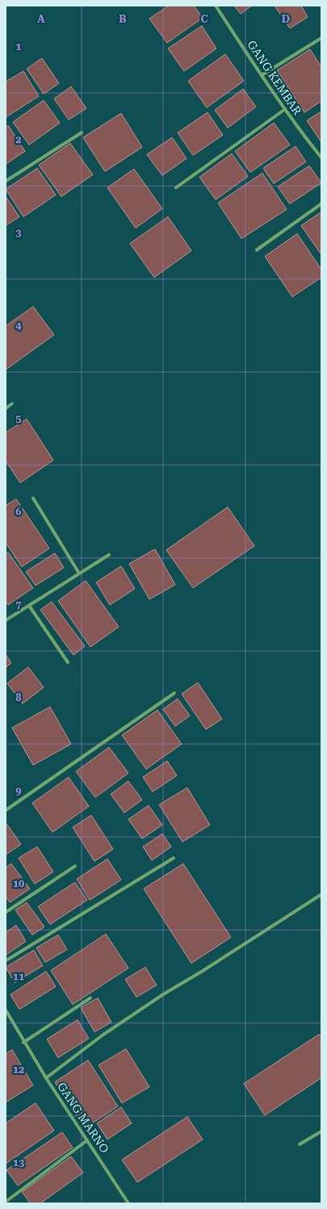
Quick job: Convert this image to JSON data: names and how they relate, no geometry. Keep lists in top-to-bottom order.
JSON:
{
  "streets": {
    "street": ["GANG KEMBAR", "GANG MARNO"]
  },
  "grid": {
    "columns": [
      "A",
      "B",
      "C",
      "D"
    ],
    "rows": [
      "1",
      "2",
      "3",
      "4",
      "5",
      "6",
      "7",
      "8",
      "9",
      "10",
      "11",
      "12",
      "13"
    ]
  }
}
